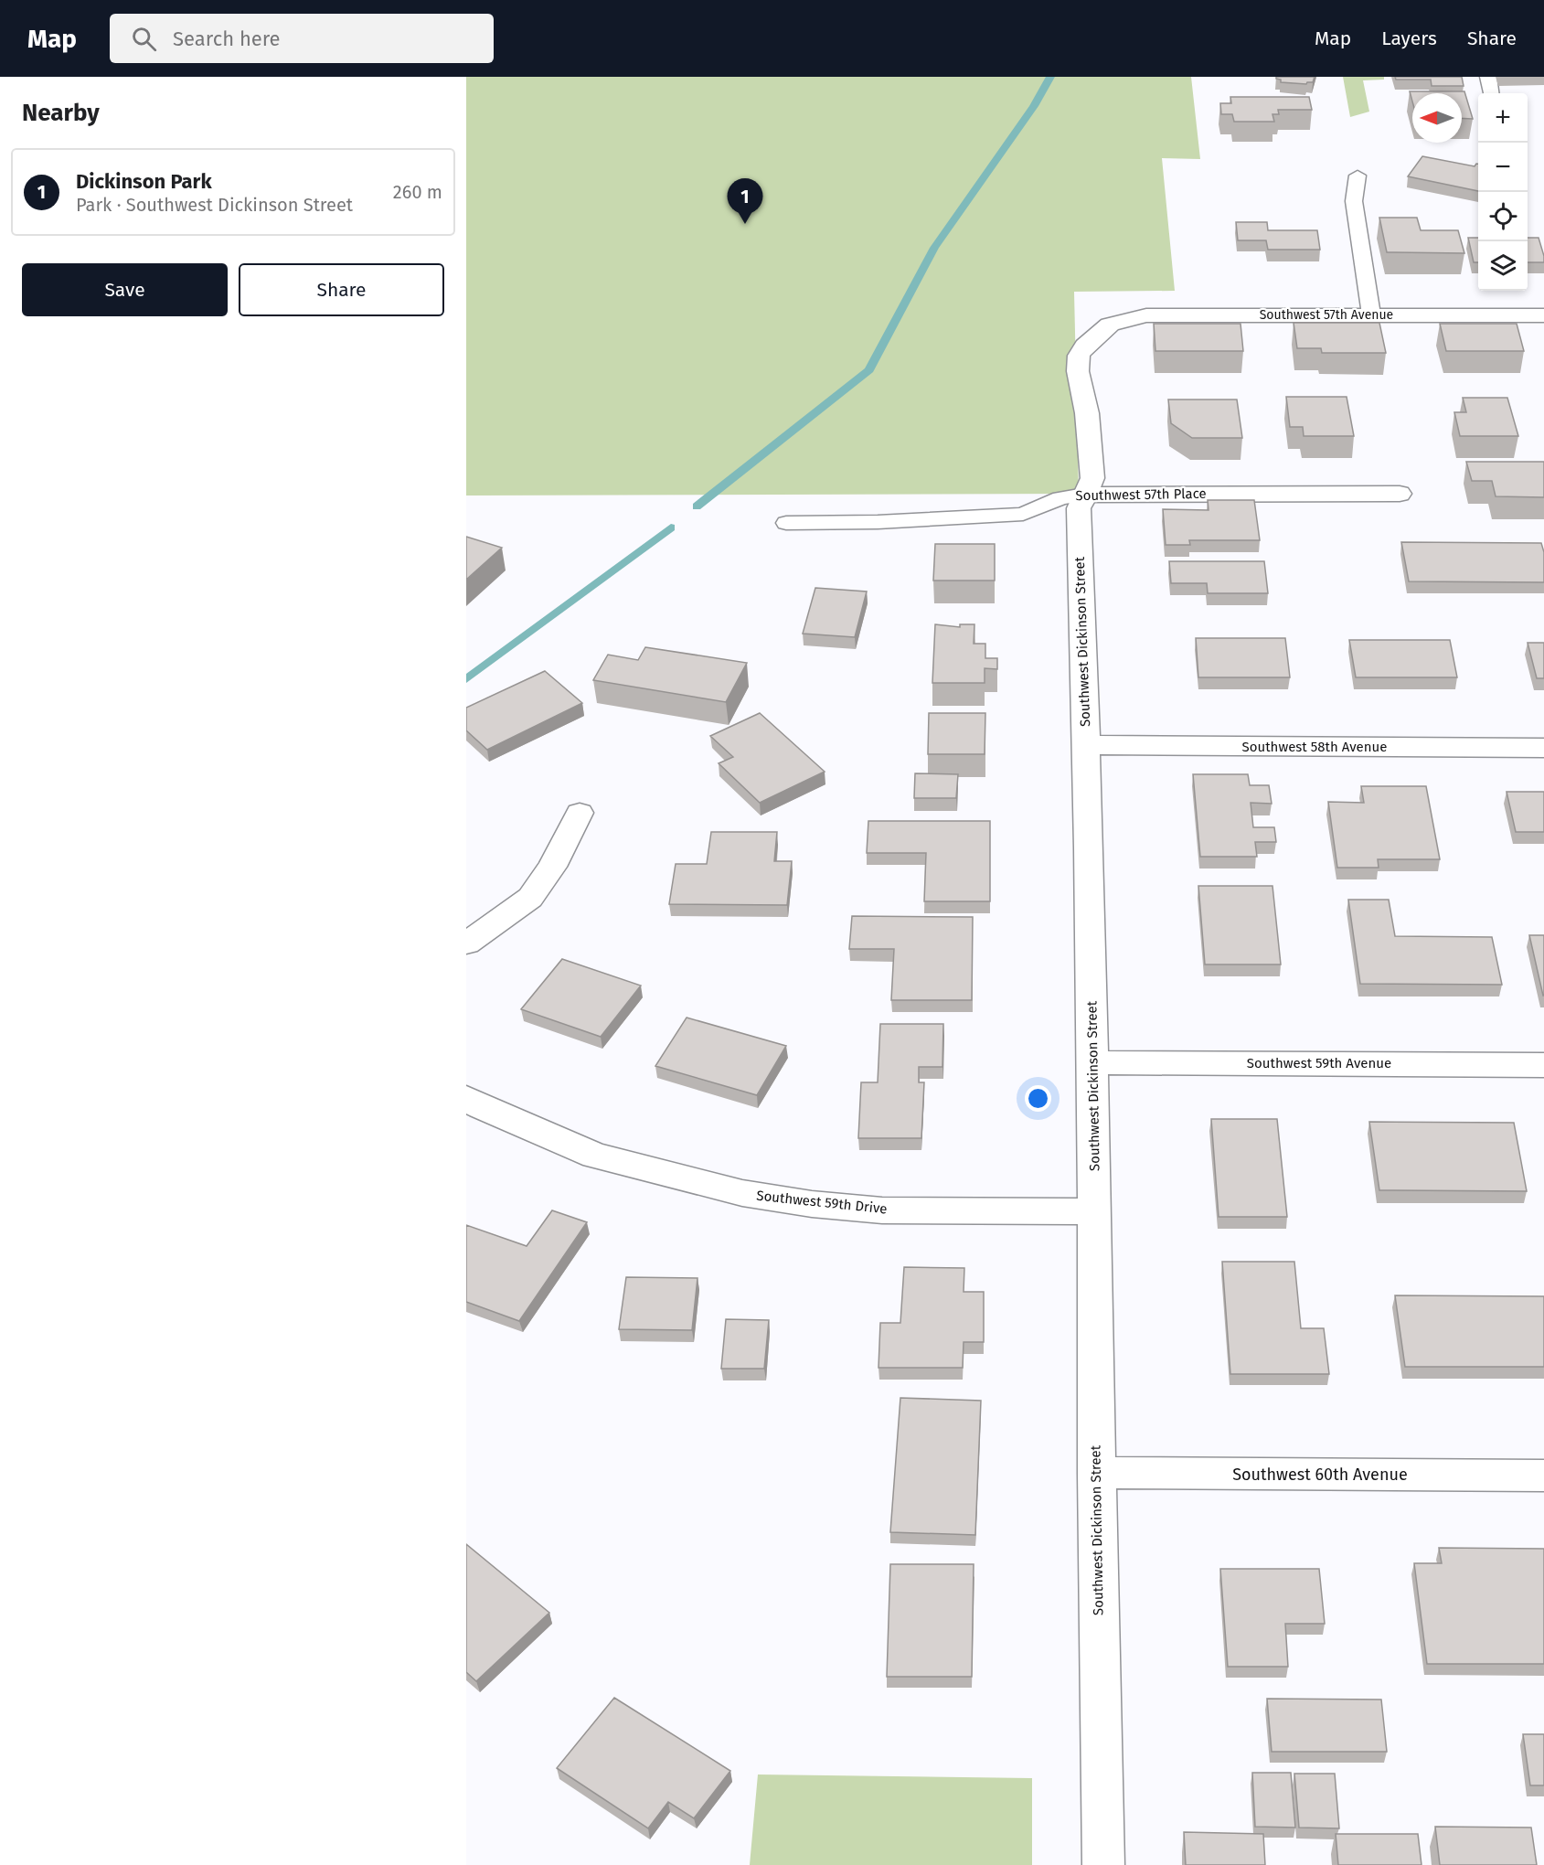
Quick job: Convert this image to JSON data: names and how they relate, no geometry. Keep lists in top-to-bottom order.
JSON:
{
  "streets": {
    "street": [
      "Southwest 57th Avenue",
      "Southwest 57th Place",
      "Southwest Dickinson Street",
      "Southwest 58th Avenue",
      "Southwest 59th Avenue",
      "Southwest 59th Drive",
      "Southwest 60th Avenue"
    ]
  },
  "crossings": [
    ["Southwest 57th Avenue", "Southwest Dickinson Street"],
    ["Southwest 57th Place", "Southwest Dickinson Street"],
    ["Southwest Dickinson Street", "Southwest 58th Avenue"],
    ["Southwest Dickinson Street", "Southwest 59th Avenue"],
    ["Southwest Dickinson Street", "Southwest 59th Drive"],
    ["Southwest Dickinson Street", "Southwest 60th Avenue"]
  ],
  "north": "left",
  "page": {
    "header": "Map",
    "search": "Search here",
    "nav": ["Map", "Layers", "Share"],
    "heading": "Nearby",
    "map_buttons": ["+", "−"],
    "list": [
      {
        "mark": "1",
        "name": "Dickinson Park",
        "note": "Park · Southwest Dickinson Street",
        "value": "260 m"
      }
    ],
    "pins": "1",
    "buttons": ["Save", "Share"]
  }
}
